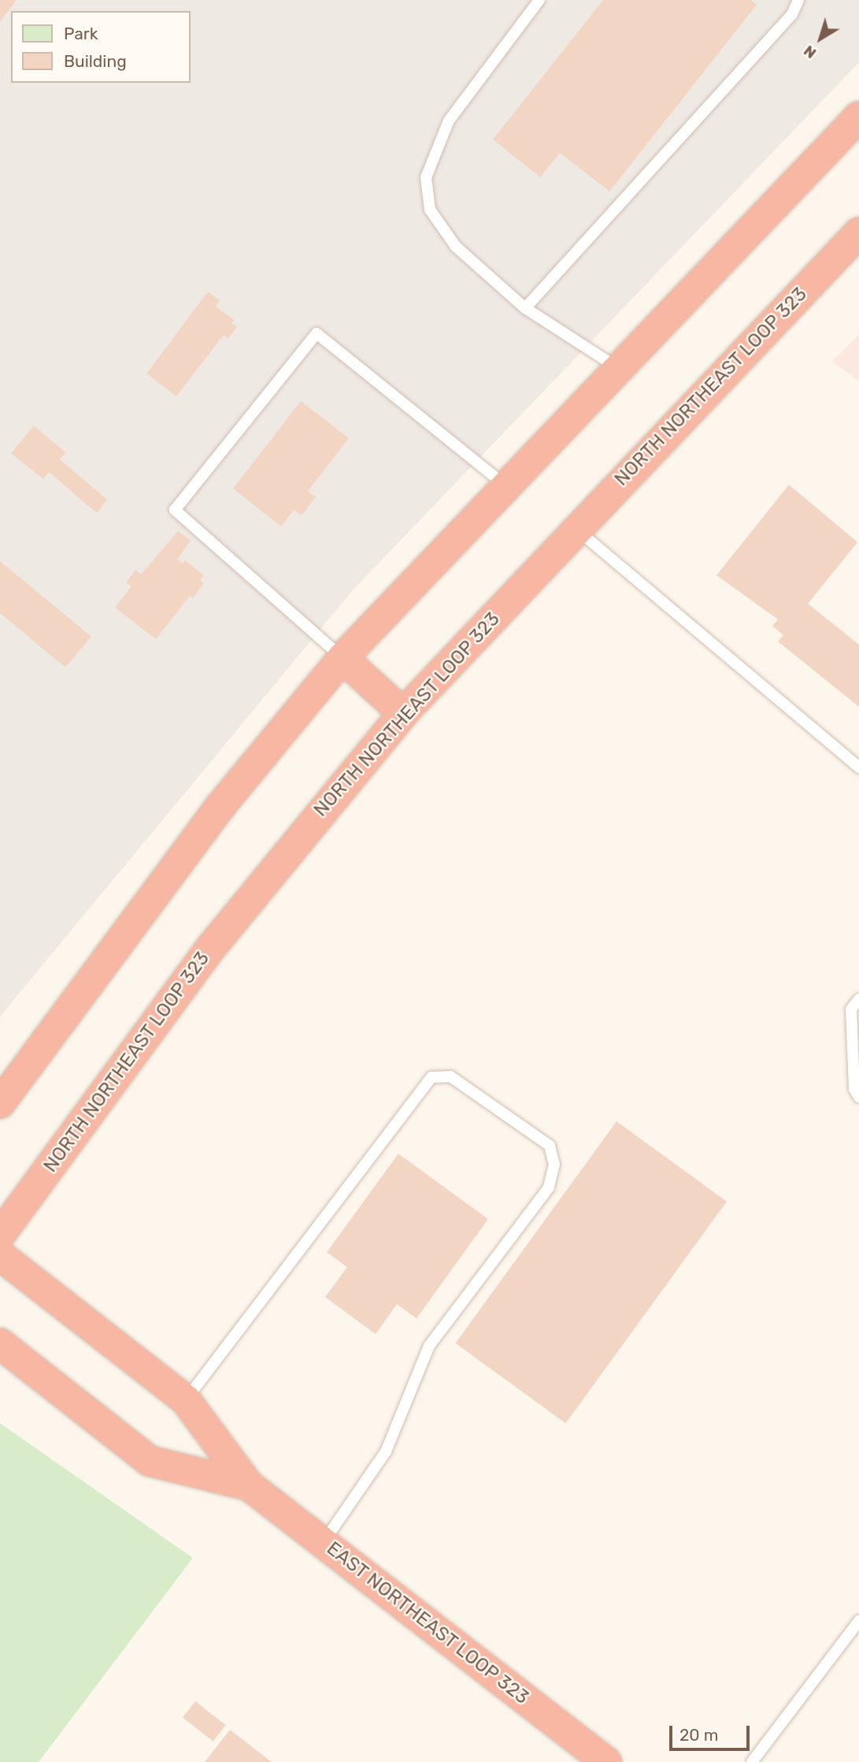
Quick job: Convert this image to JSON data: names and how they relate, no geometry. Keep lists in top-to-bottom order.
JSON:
{
  "streets": {
    "highway": ["NORTH NORTHEAST LOOP 323", "EAST NORTHEAST LOOP 323"]
  },
  "legend": ["Park", "Building"],
  "scale_bar": "20 m",
  "north": "bottom left"
}
